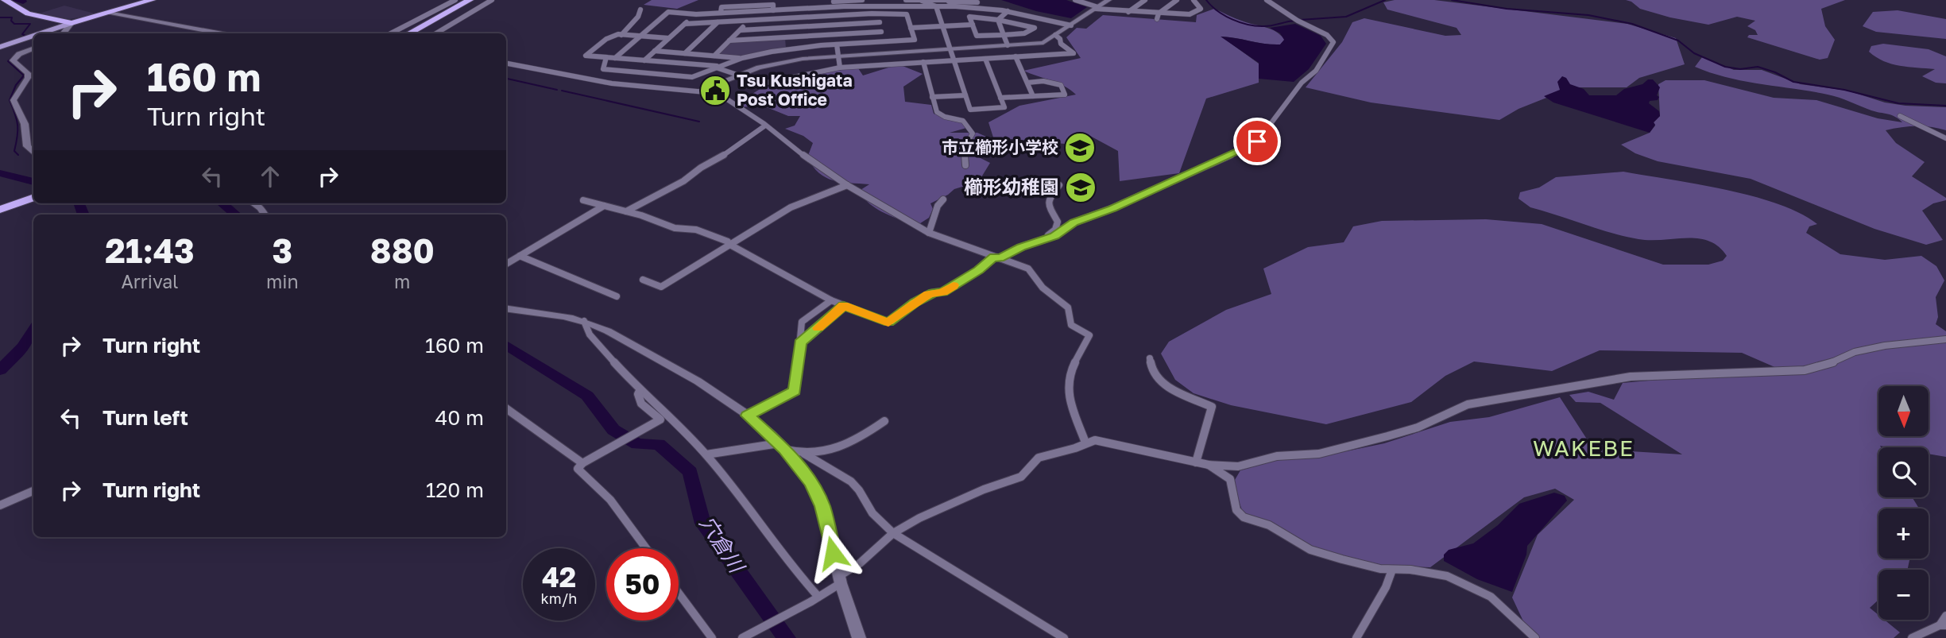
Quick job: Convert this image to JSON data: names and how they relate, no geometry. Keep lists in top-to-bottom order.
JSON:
{
  "districts": ["WAKEBE"],
  "water": ["穴倉川"],
  "places": {
    "public building": ["Tsu Kushigata Post Office"],
    "school or university": ["市立櫛形小学校", "櫛形幼稚園"]
  },
  "north": "bottom",
  "page": {
    "turn": ["160 m", "Turn right"],
    "eta": [
      "21:43",
      "Arrival",
      "3",
      "min",
      "880",
      "m"
    ],
    "list": [
      {
        "name": "Turn right",
        "value": "160 m"
      },
      {
        "name": "Turn left",
        "value": "40 m"
      },
      {
        "name": "Turn right",
        "value": "120 m"
      }
    ],
    "map_buttons": ["+", "−"],
    "speed": "42 km/h",
    "limit": "50"
  }
}
